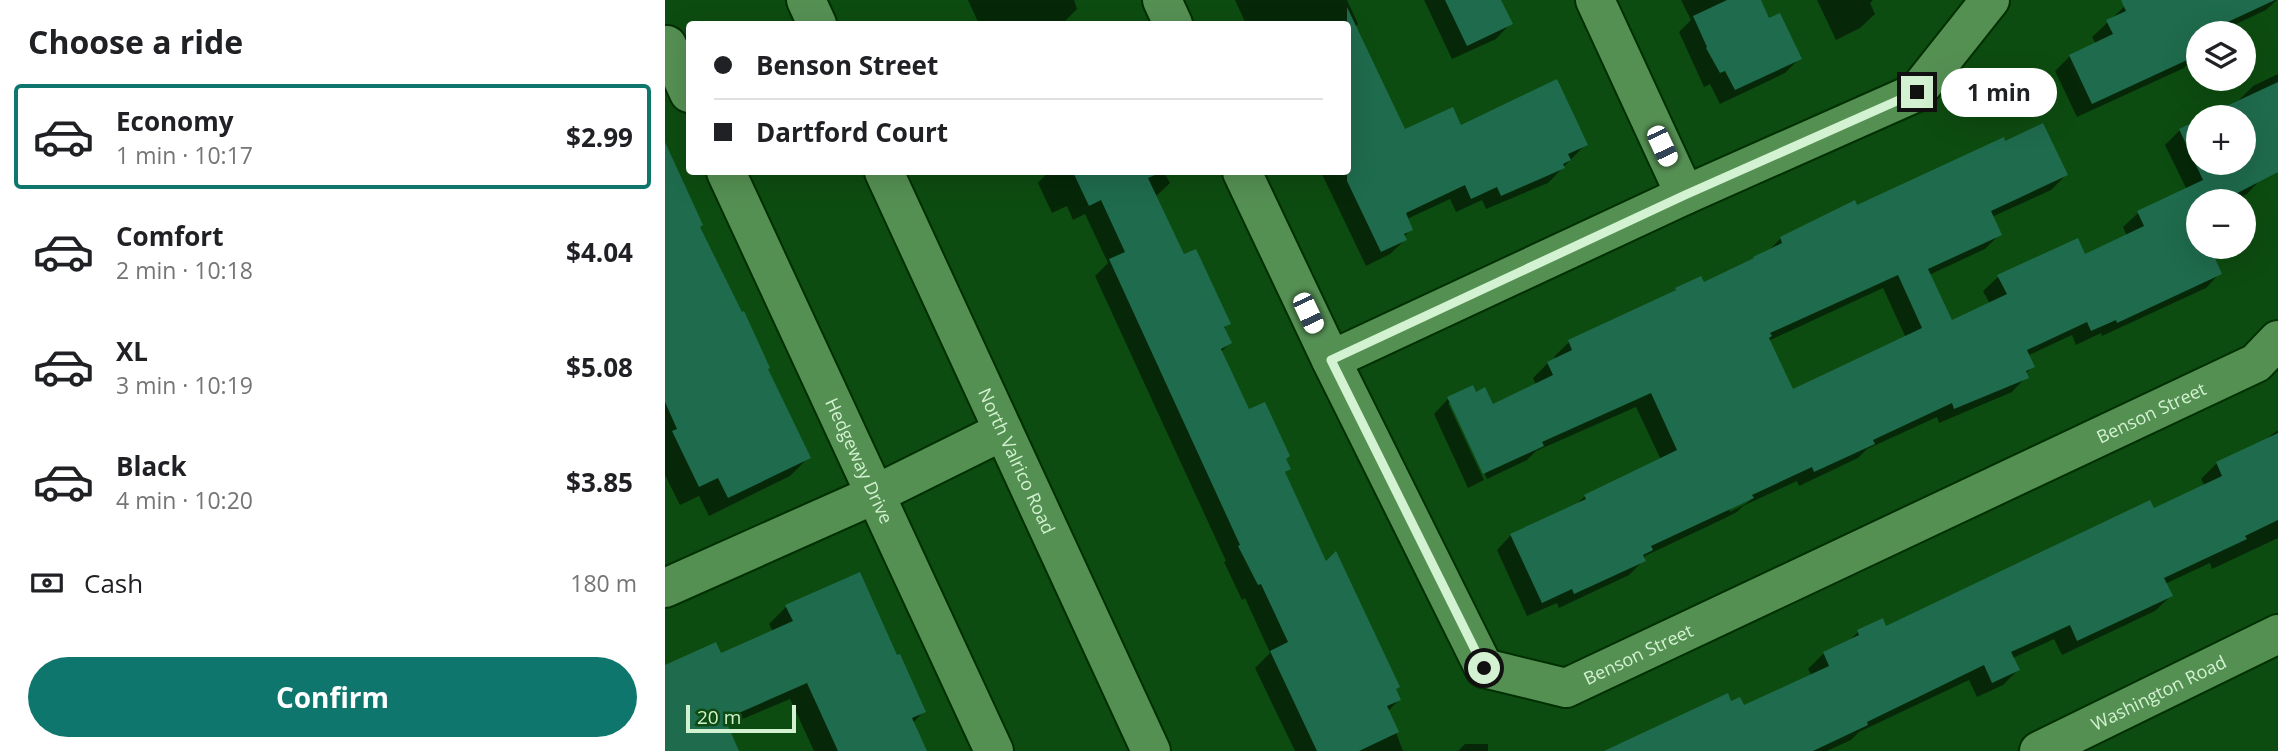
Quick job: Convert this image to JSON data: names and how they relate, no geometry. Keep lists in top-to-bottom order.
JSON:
{
  "streets": {
    "street": [
      "Benson Street",
      "Hedgeway Drive",
      "North Valrico Road",
      "Washington Road"
    ]
  },
  "scale_bar": "20 m",
  "page": {
    "heading": "Choose a ride",
    "map_buttons": ["+", "−"],
    "banner": ["Benson Street", "Dartford Court"],
    "bubble": "1 min",
    "list": [
      {
        "name": "Economy",
        "note": "1 min · 10:17",
        "value": "$2.99"
      },
      {
        "name": "Comfort",
        "note": "2 min · 10:18",
        "value": "$4.04"
      },
      {
        "name": "XL",
        "note": "3 min · 10:19",
        "value": "$5.08"
      },
      {
        "name": "Black",
        "note": "4 min · 10:20",
        "value": "$3.85"
      }
    ],
    "pay": ["Cash", "180 m"],
    "buttons": "Confirm",
    "scale": "20 m"
  }
}
